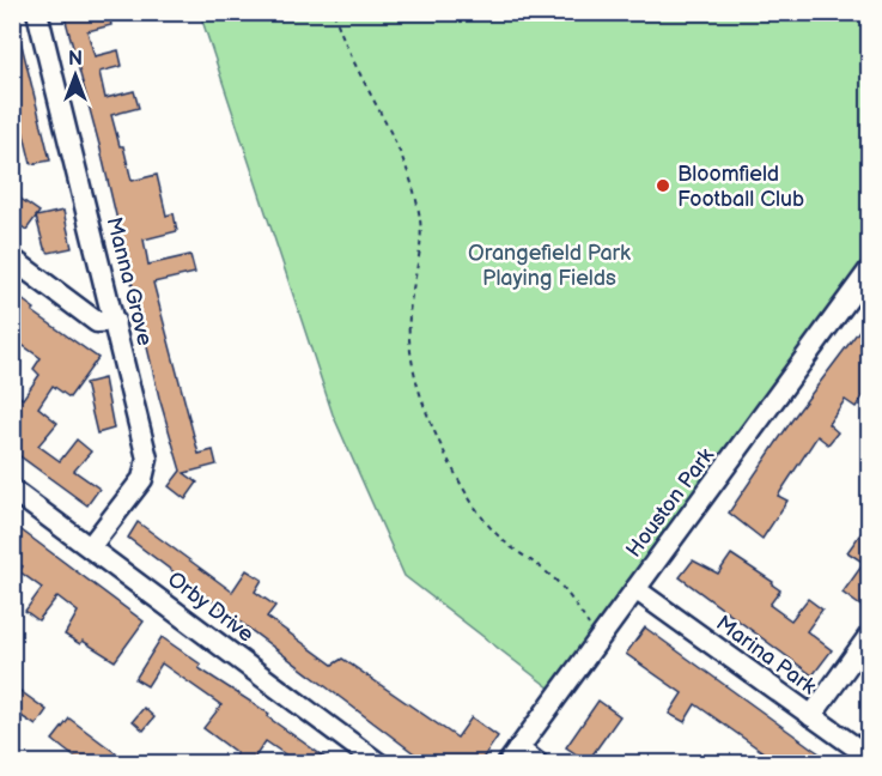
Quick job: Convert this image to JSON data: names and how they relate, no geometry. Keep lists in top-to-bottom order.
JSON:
{
  "streets": {
    "street": [
      "Manna Grove",
      "Houston Park",
      "Orby Drive",
      "Marina Park"
    ]
  },
  "crossings": [
    ["Manna Grove", "Orby Drive"],
    ["Houston Park", "Marina Park"]
  ],
  "parks": ["Orangefield Park Playing Fields"],
  "places": ["Bloomfield Football Club"],
  "north": "top"
}
